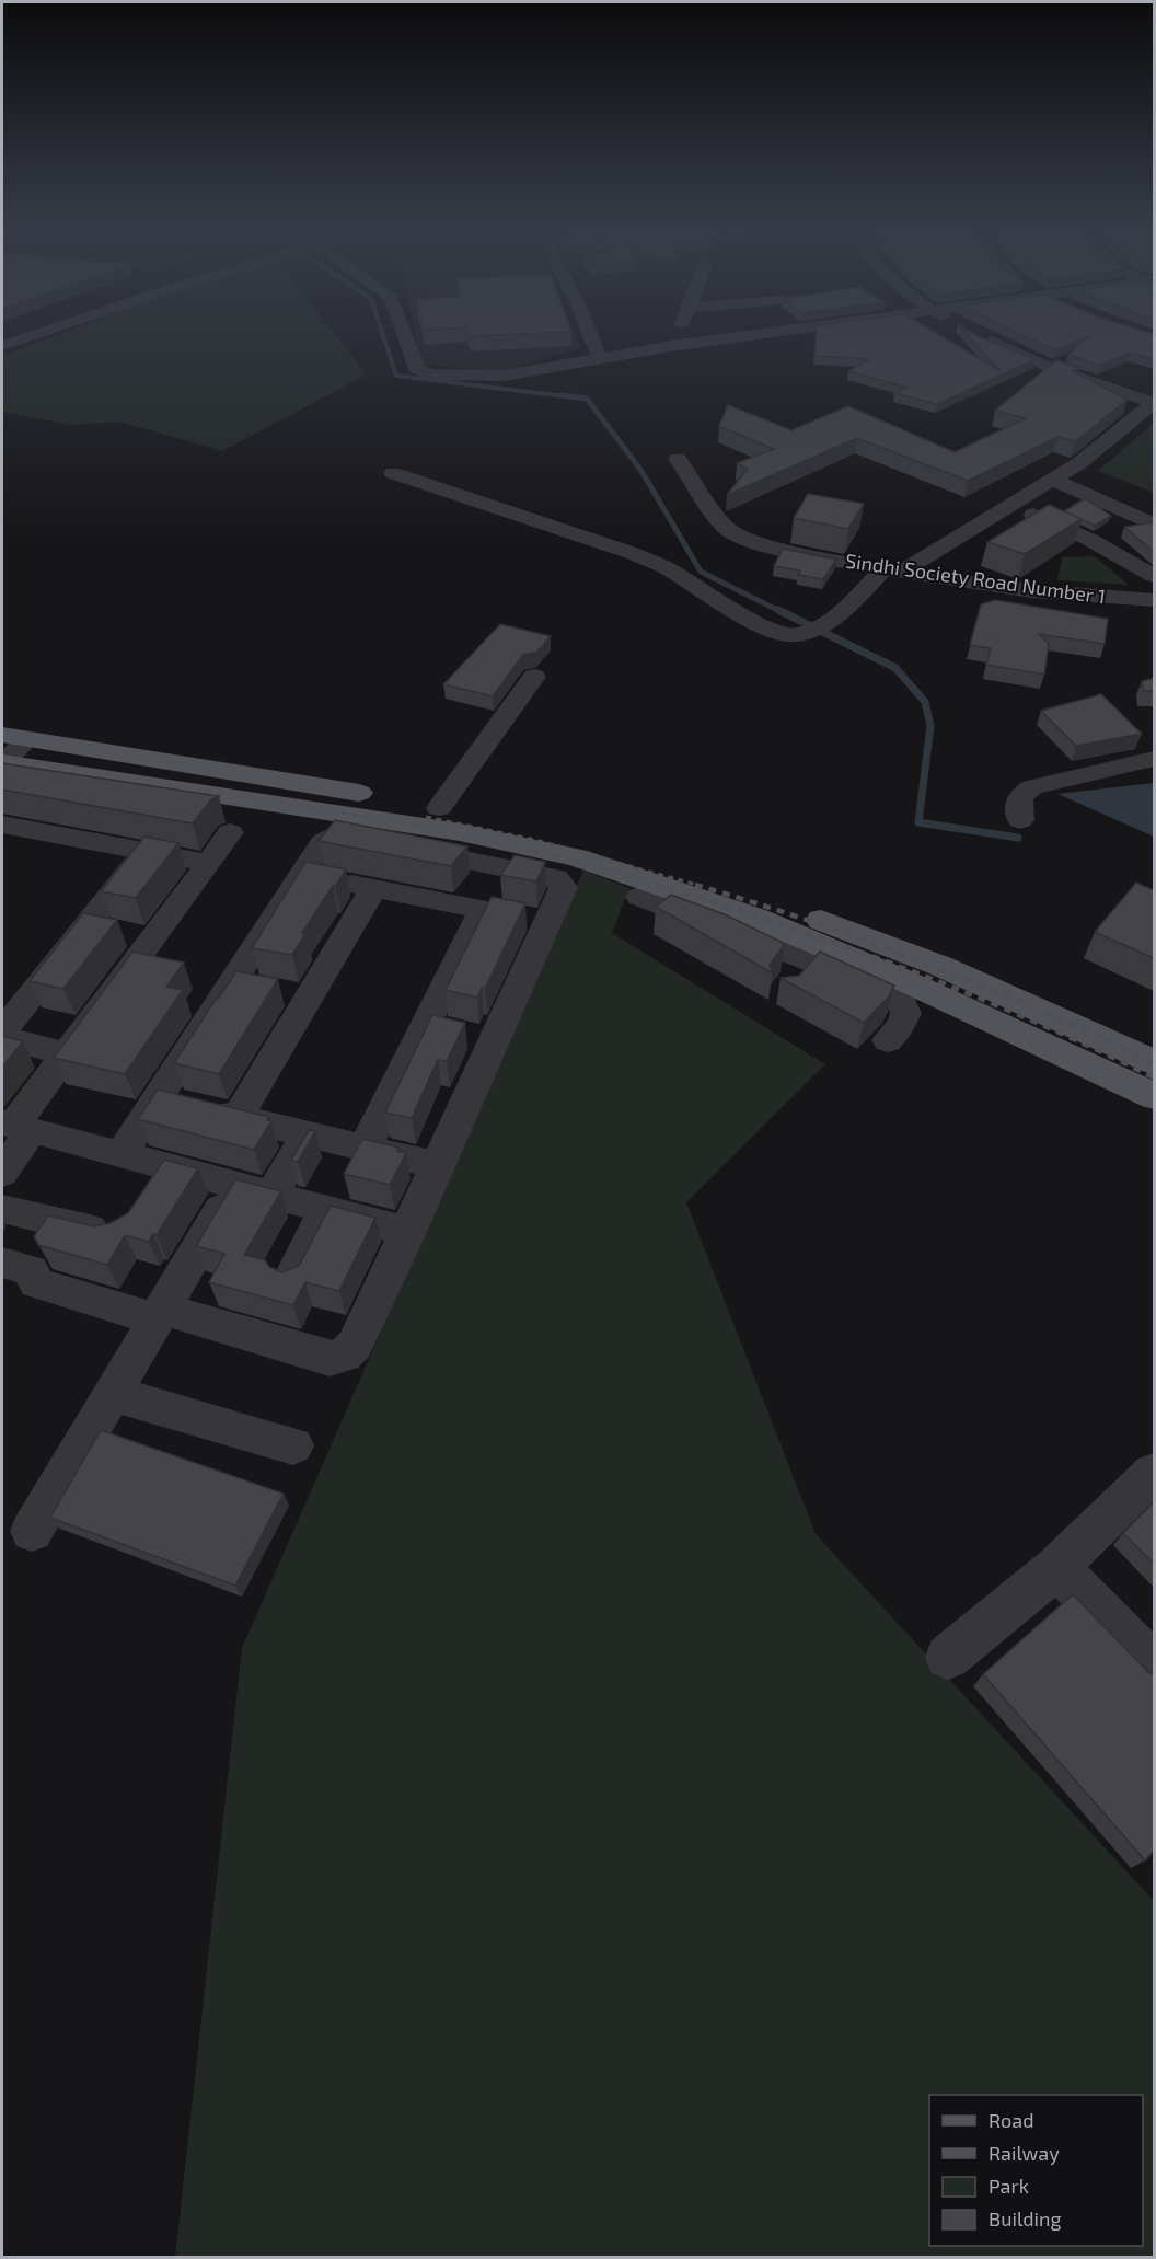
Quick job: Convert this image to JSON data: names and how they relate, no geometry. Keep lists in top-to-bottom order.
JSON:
{
  "streets": {
    "street": ["Sindhi Society Road Number 1"]
  },
  "legend": [
    "Road",
    "Railway",
    "Park",
    "Building"
  ]
}
